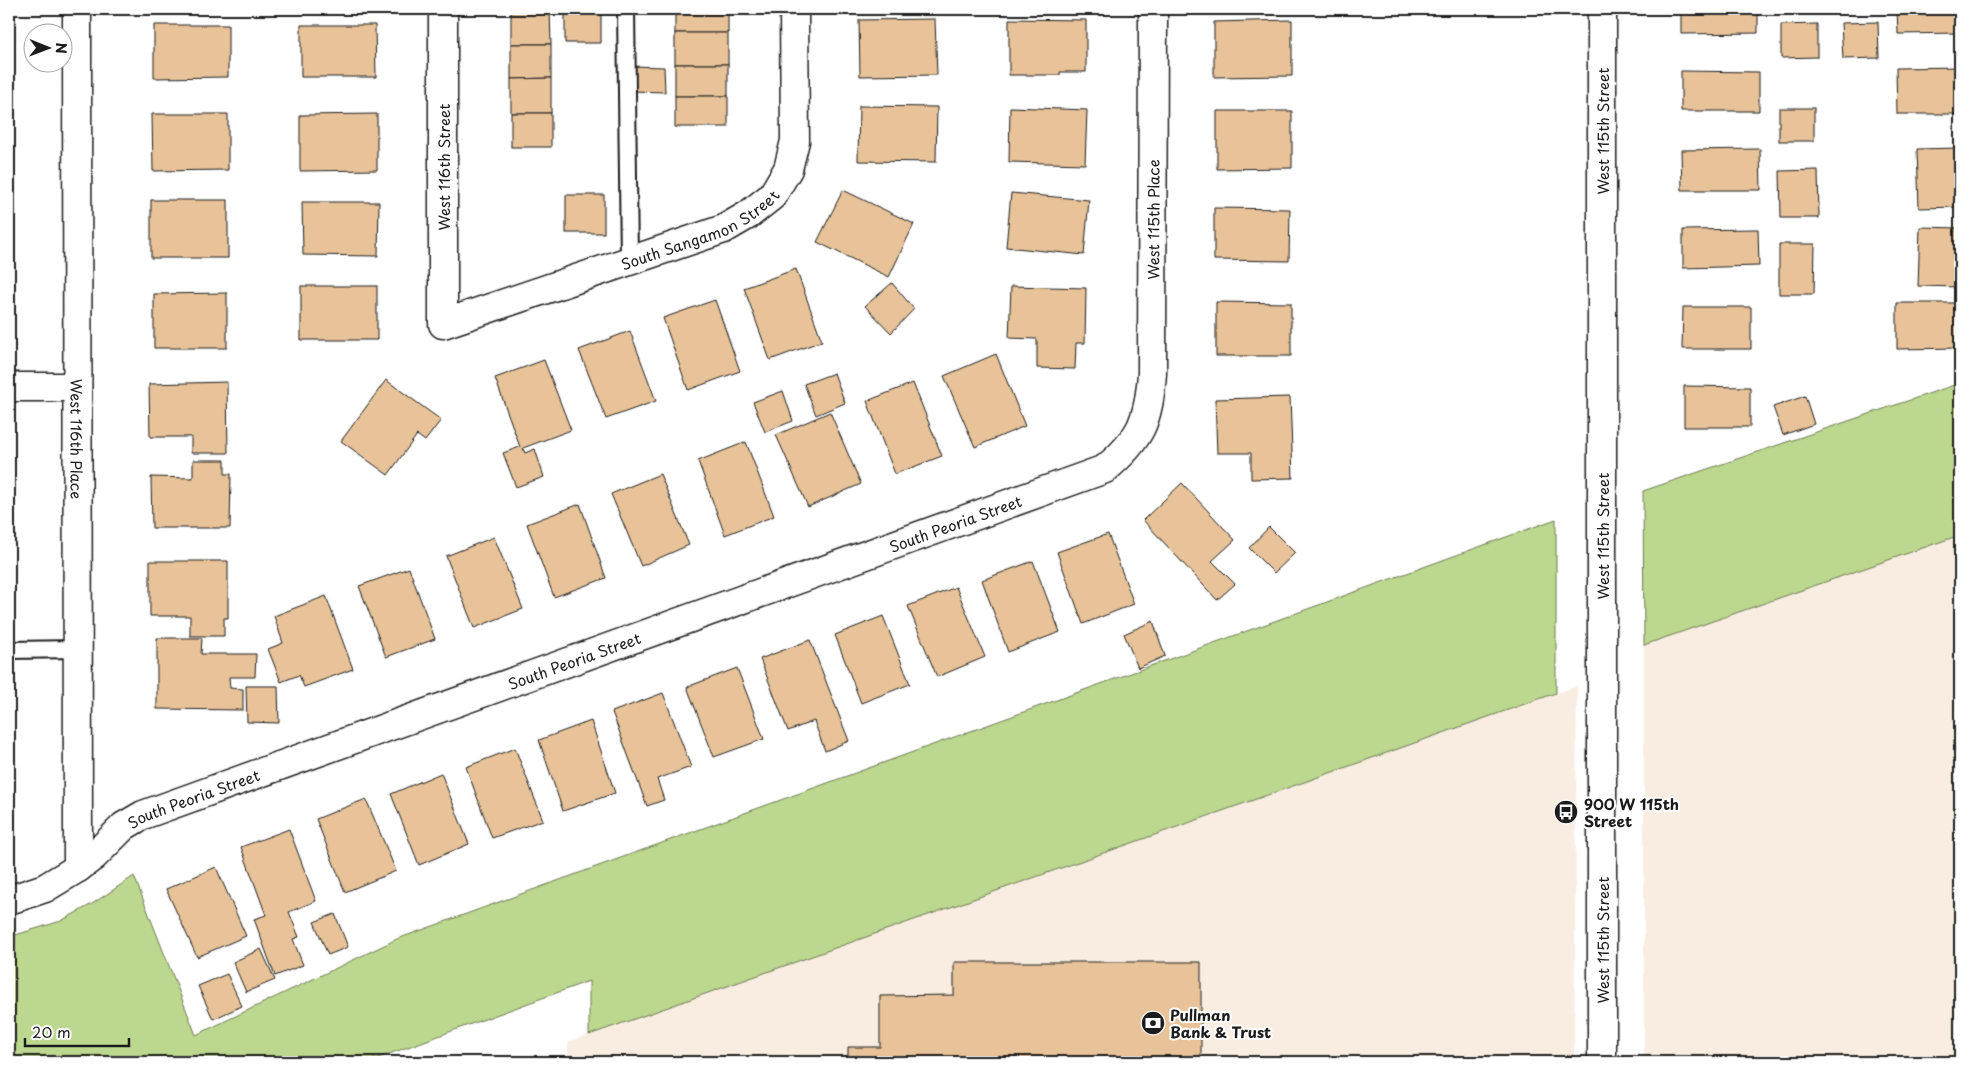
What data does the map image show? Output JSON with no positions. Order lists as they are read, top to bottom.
{
  "streets": {
    "street": [
      "West 115th Street",
      "West 116th Street",
      "West 115th Place",
      "South Sangamon Street",
      "West 116th Place",
      "South Peoria Street"
    ]
  },
  "crossings": [
    ["West 116th Street", "South Sangamon Street"],
    ["West 115th Place", "South Peoria Street"],
    ["West 116th Place", "South Peoria Street"]
  ],
  "places": {
    "bus stop": ["900 W 115th Street"],
    "bank": ["Pullman Bank & Trust"]
  },
  "scale_bar": "20 m",
  "north": "right"
}
